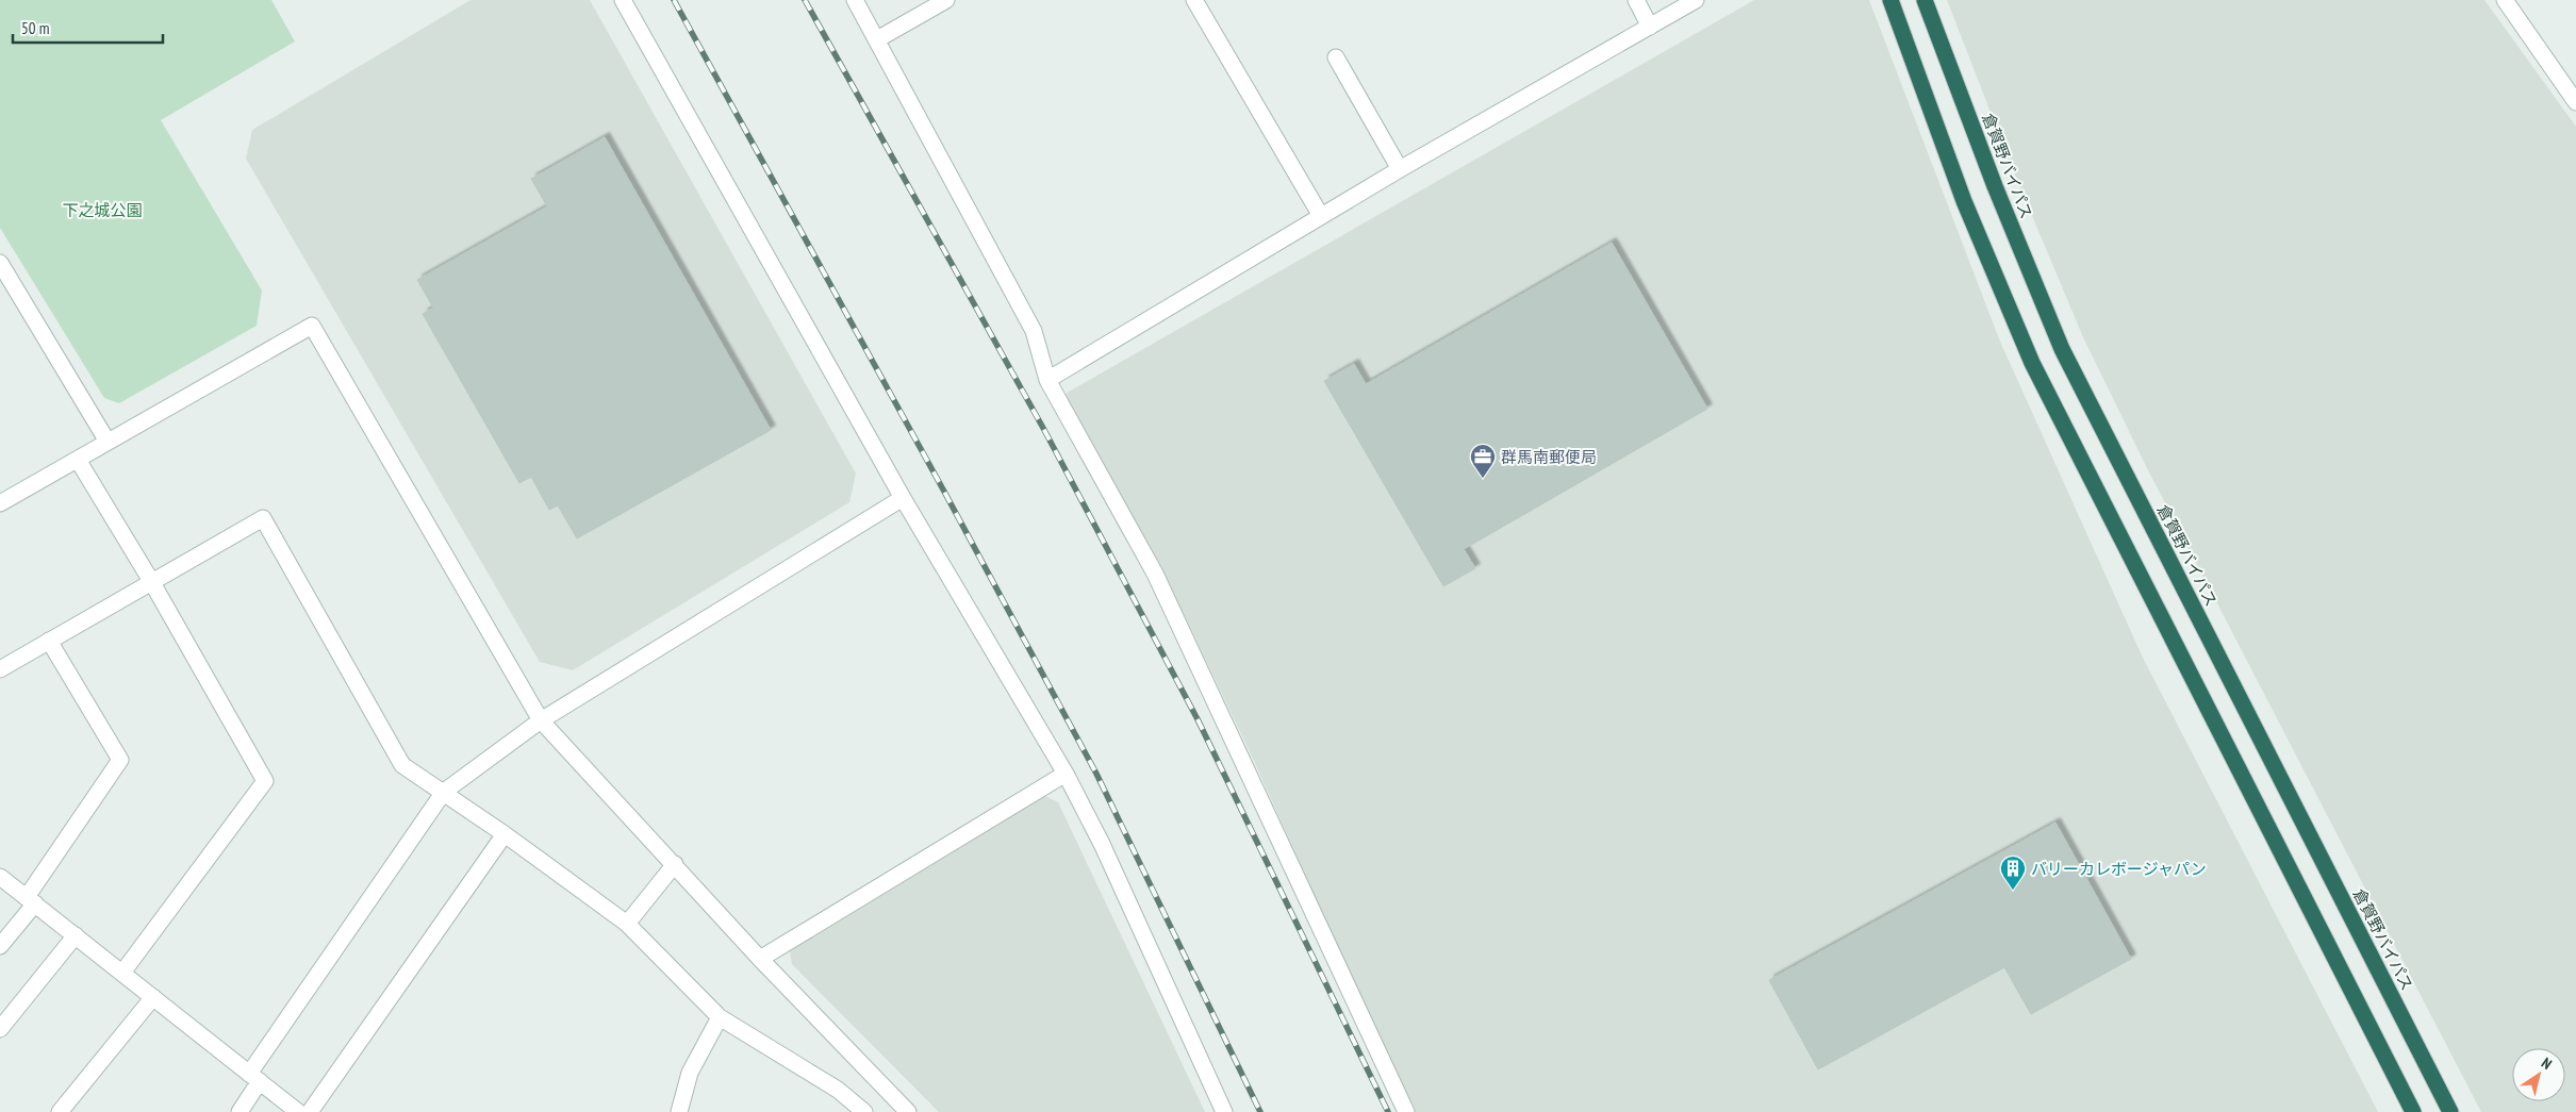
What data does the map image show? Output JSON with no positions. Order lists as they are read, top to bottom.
{
  "streets": {
    "highway": ["倉賀野バイパス"]
  },
  "parks": ["下之城公園"],
  "places": {
    "office": ["群馬南郵便局"],
    "building": ["バリーカレボージャパン"]
  },
  "scale_bar": "50 m",
  "north": "top right"
}
